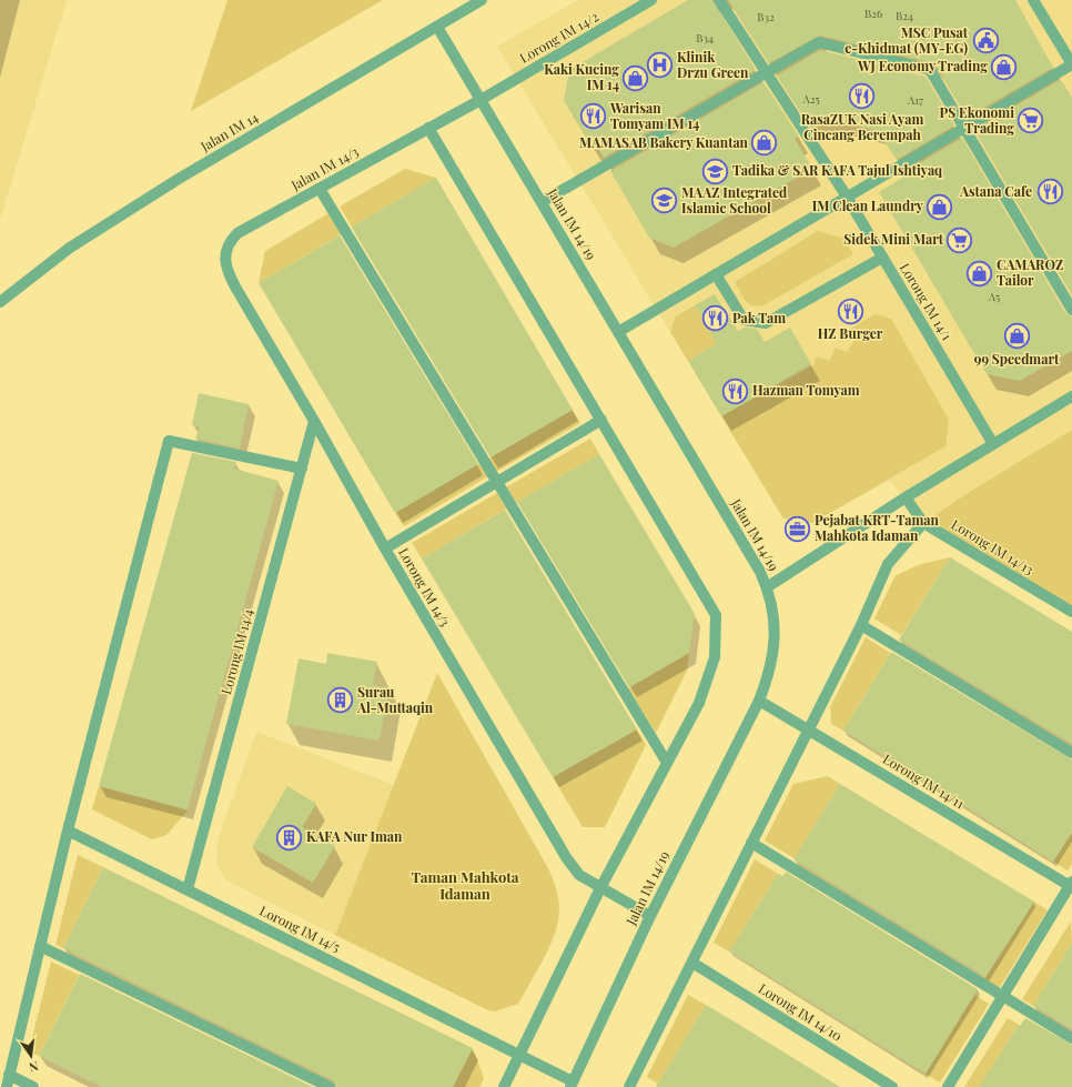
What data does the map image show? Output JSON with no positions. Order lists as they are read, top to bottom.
{
  "streets": {
    "street": [
      "Lorong IM 14/2",
      "Jalan IM 14",
      "Jalan IM 14/3",
      "Jalan IM 14/19",
      "Lorong IM 14/1",
      "Lorong IM 14/13",
      "Lorong IM 14/3",
      "Lorong IM 14/4",
      "Lorong IM 14/11",
      "Lorong IM 14/5",
      "Lorong IM 14/10"
    ]
  },
  "crossings": [
    ["Lorong IM 14/2", "Jalan IM 14/3"],
    ["Lorong IM 14/2", "Jalan IM 14/19"],
    ["Jalan IM 14", "Jalan IM 14/19"],
    ["Jalan IM 14/3", "Jalan IM 14/19"],
    ["Jalan IM 14/3", "Lorong IM 14/3"],
    ["Jalan IM 14/19", "Lorong IM 14/11"],
    ["Jalan IM 14/19", "Lorong IM 14/5"],
    ["Lorong IM 14/3", "Lorong IM 14/4"],
    ["Lorong IM 14/4", "Lorong IM 14/5"]
  ],
  "districts": ["Taman Mahkota Idaman"],
  "places": {
    "public building": ["MSC Pusat e-Khidmat (MY-EG)"],
    "hospital": ["Klinik Drzu Green"],
    "shop": [
      "WJ Economy Trading",
      "Kaki Kucing IM 14",
      "MAMASAB Bakery Kuantan",
      "IM Clean Laundry",
      "CAMAROZ Tailor",
      "99 Speedmart"
    ],
    "restaurant": [
      "RasaZUK Nasi Ayam Cincang Berempah",
      "Warisan Tomyam IM 14",
      "Astana Cafe",
      "HZ Burger",
      "Pak Tam",
      "Hazman Tomyam"
    ],
    "supermarket": ["PS Ekonomi Trading", "Sidek Mini Mart"],
    "school or university": ["Tadika & SAR KAFA Tajul Ishtiyaq", "MAAZ Integrated Islamic School"],
    "office": ["Pejabat KRT-Taman Mahkota Idaman"],
    "building": ["Surau Al-Muttaqin", "KAFA Nur Iman"]
  },
  "house_numbers": [
    "B26",
    "B24",
    "B32",
    "B34",
    "A25",
    "A17",
    "A5"
  ],
  "north": "bottom"
}
